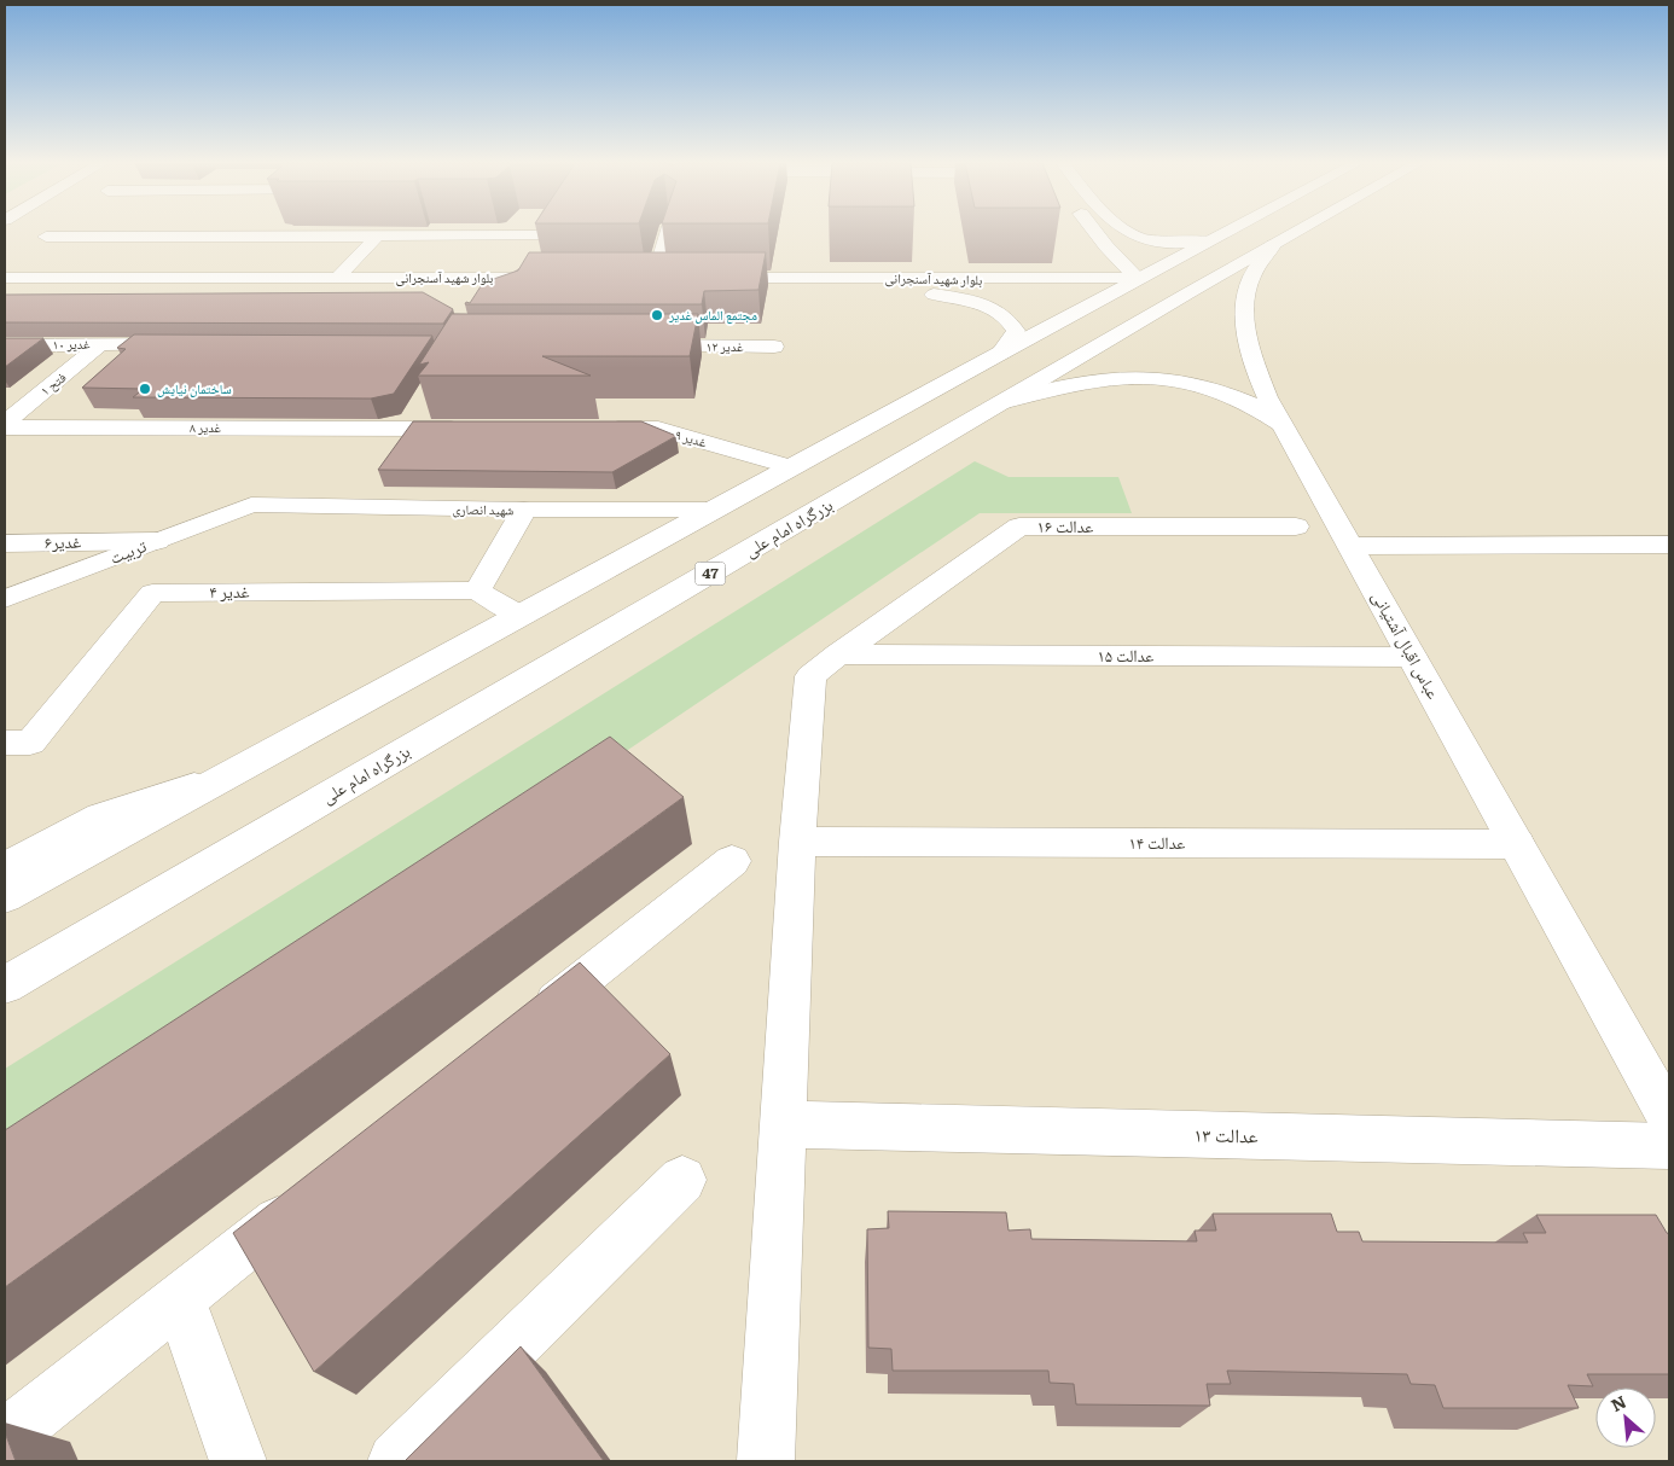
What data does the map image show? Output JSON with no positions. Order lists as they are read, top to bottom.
{
  "streets": {
    "main road": [
      "بلوار شهید آسنجرانی",
      "غدیر ۱۰",
      "غدیر ۱۲",
      "فتح ۱",
      "غدیر ۸",
      "غدیر ۹",
      "شهید انصاری",
      "عدالت ۱۶",
      "بزرگراه امام علی",
      "غدیر۶",
      "تربیت",
      "47",
      "غدیر ۴",
      "عباس اقبال آشتیانی",
      "عدالت ۱۵",
      "عدالت ۱۴",
      "عدالت ۱۳"
    ]
  },
  "crossings": [
    ["غدیر ۱۰", "فتح ۱"],
    ["شهید انصاری", "تربیت"],
    ["عدالت ۱۶", "عدالت ۱۵"],
    ["عدالت ۱۶", "عدالت ۱۴"],
    ["عدالت ۱۶", "عدالت ۱۳"],
    ["بزرگراه امام علی", "عباس اقبال آشتیانی"],
    ["غدیر۶", "تربیت"],
    ["عباس اقبال آشتیانی", "عدالت ۱۵"],
    ["عباس اقبال آشتیانی", "عدالت ۱۴"]
  ],
  "places": ["مجتمع الماس غدیر", "ساختمان نیایش"],
  "north": "top left"
}
